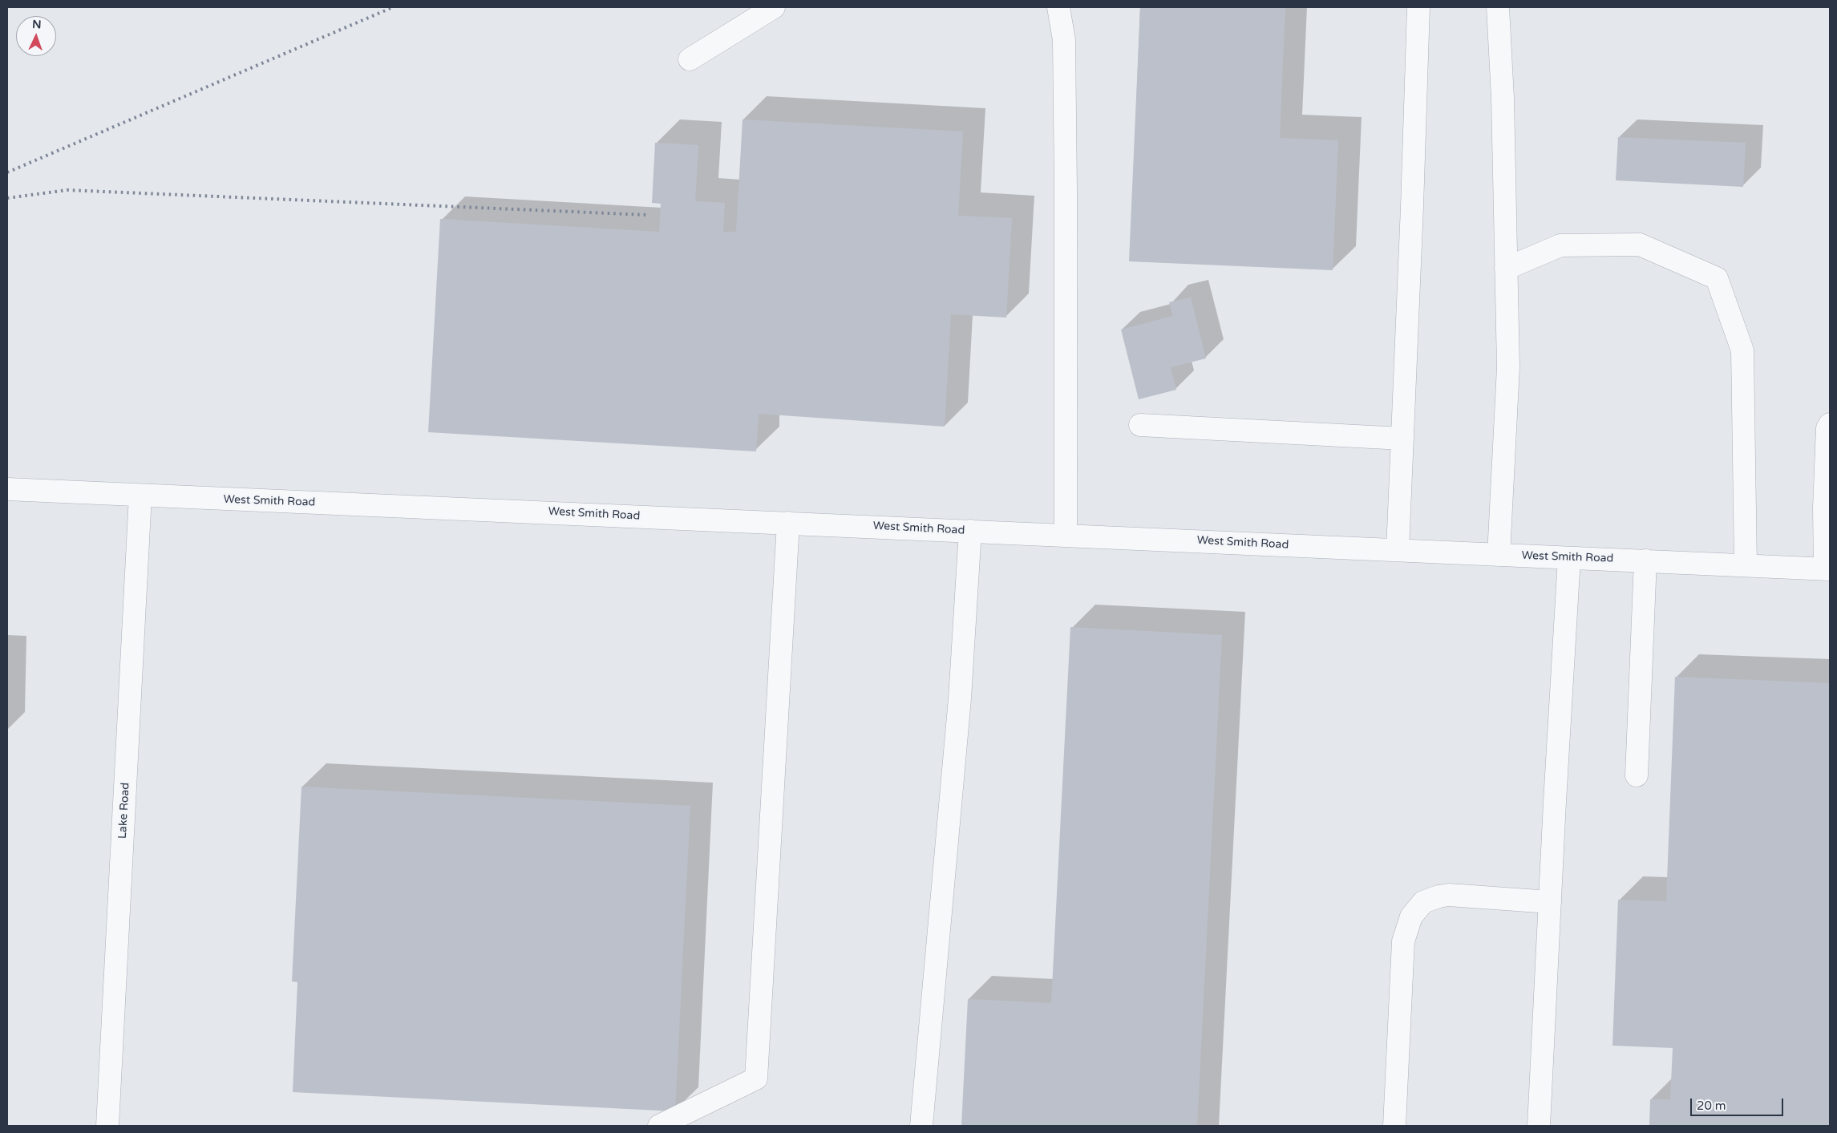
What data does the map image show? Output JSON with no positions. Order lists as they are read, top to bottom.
{
  "streets": {
    "street": ["West Smith Road", "Lake Road"]
  },
  "crossings": [
    ["West Smith Road", "Lake Road"]
  ],
  "scale_bar": "20 m",
  "north": "top"
}
